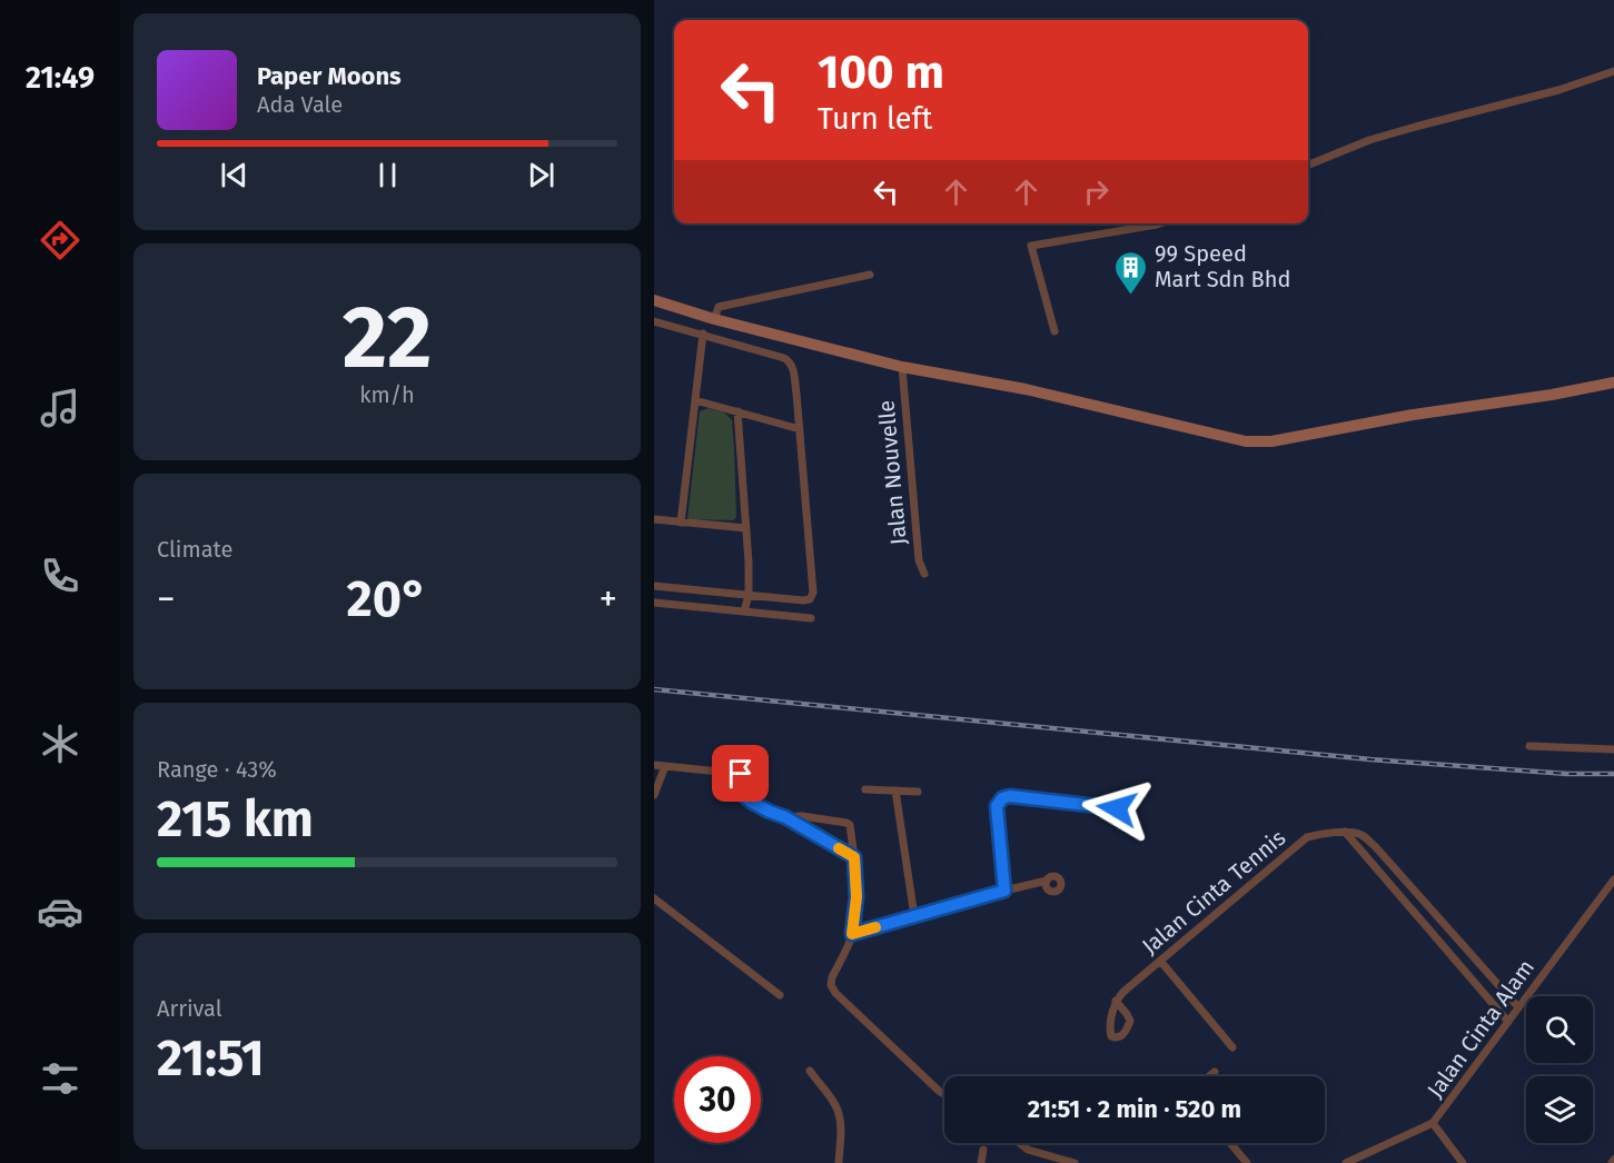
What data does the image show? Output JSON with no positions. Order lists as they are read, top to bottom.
{
  "streets": {
    "street": ["Jalan Nouvelle", "Jalan Cinta Tennis", "Jalan Cinta Alam"]
  },
  "places": {
    "building": ["99 Speed Mart Sdn Bhd"]
  },
  "page": {
    "tabs": "21:49",
    "turn": ["100 m", "Turn left"],
    "song": ["Paper Moons", "Ada Vale"],
    "tile": [
      ["22", "km/h"],
      "Climate",
      ["Range · 43%", "215 km"],
      ["Arrival", "21:51"]
    ],
    "heat": ["−", "20°", "+"],
    "limit": "30",
    "trip": "21:51 · 2 min · 520 m"
  }
}
